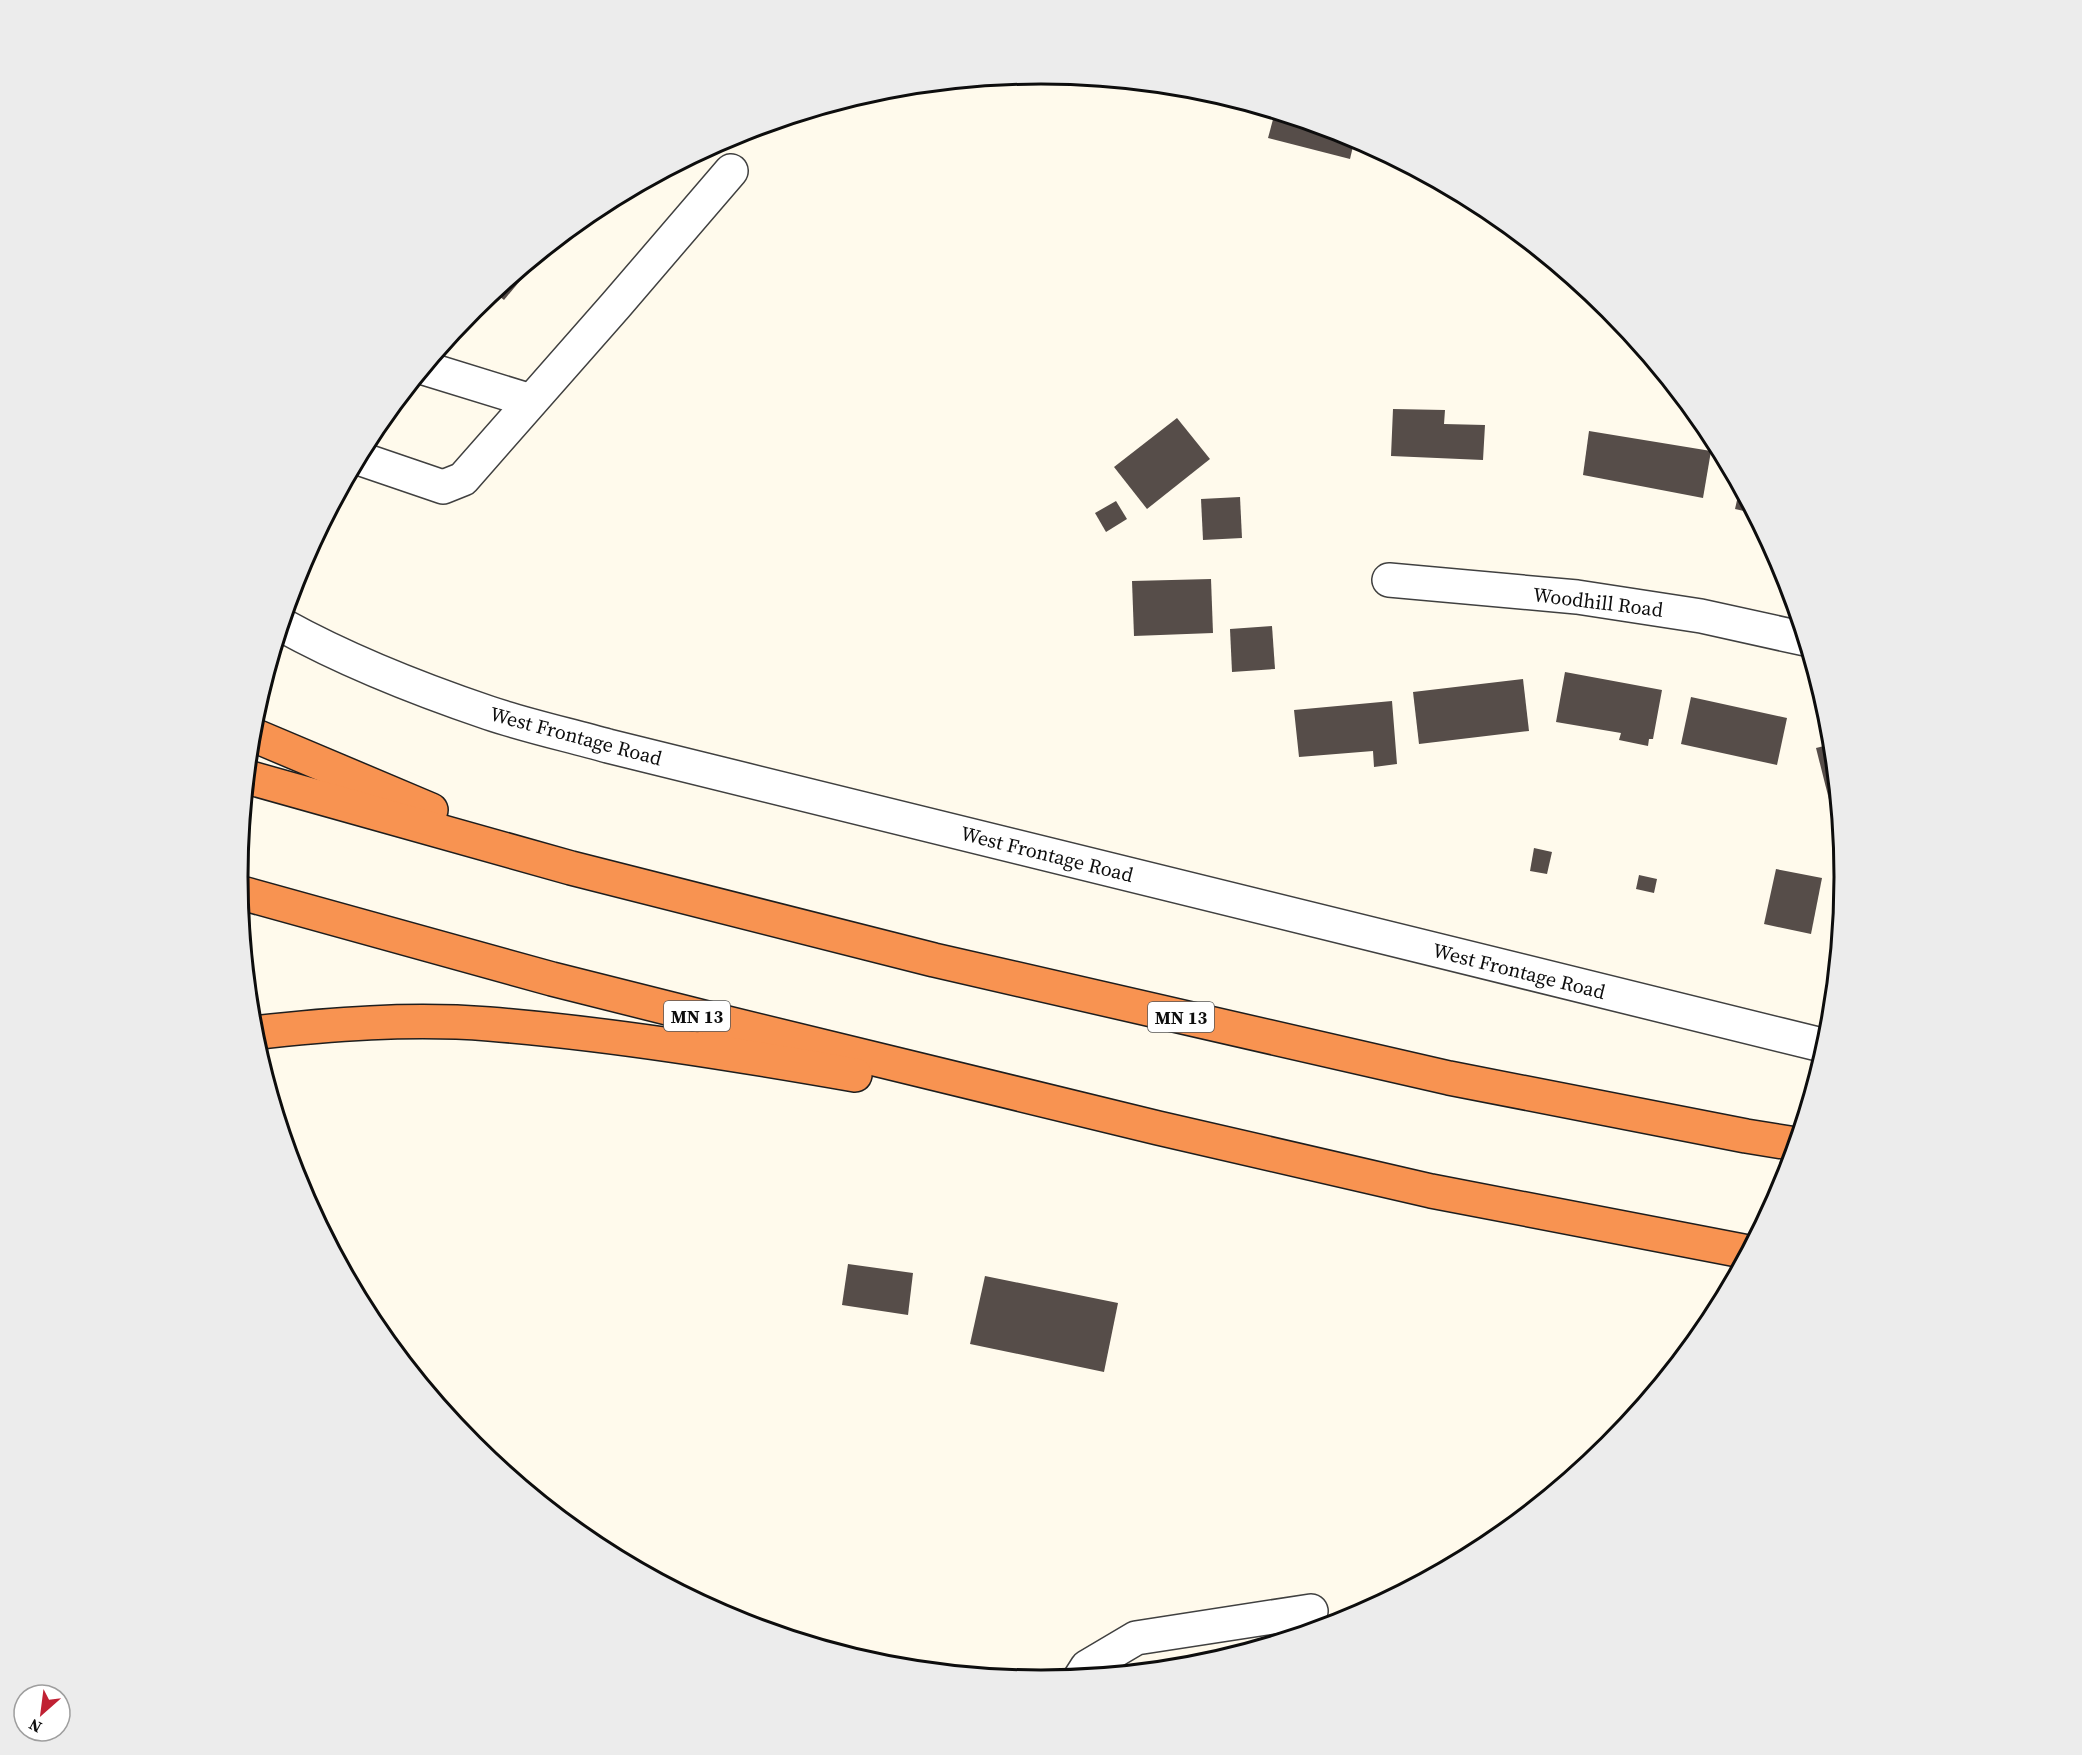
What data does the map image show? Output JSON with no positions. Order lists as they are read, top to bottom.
{
  "streets": {
    "highway": ["MN 13"],
    "street": ["Woodhill Road", "West Frontage Road"]
  },
  "north": "bottom left"
}
